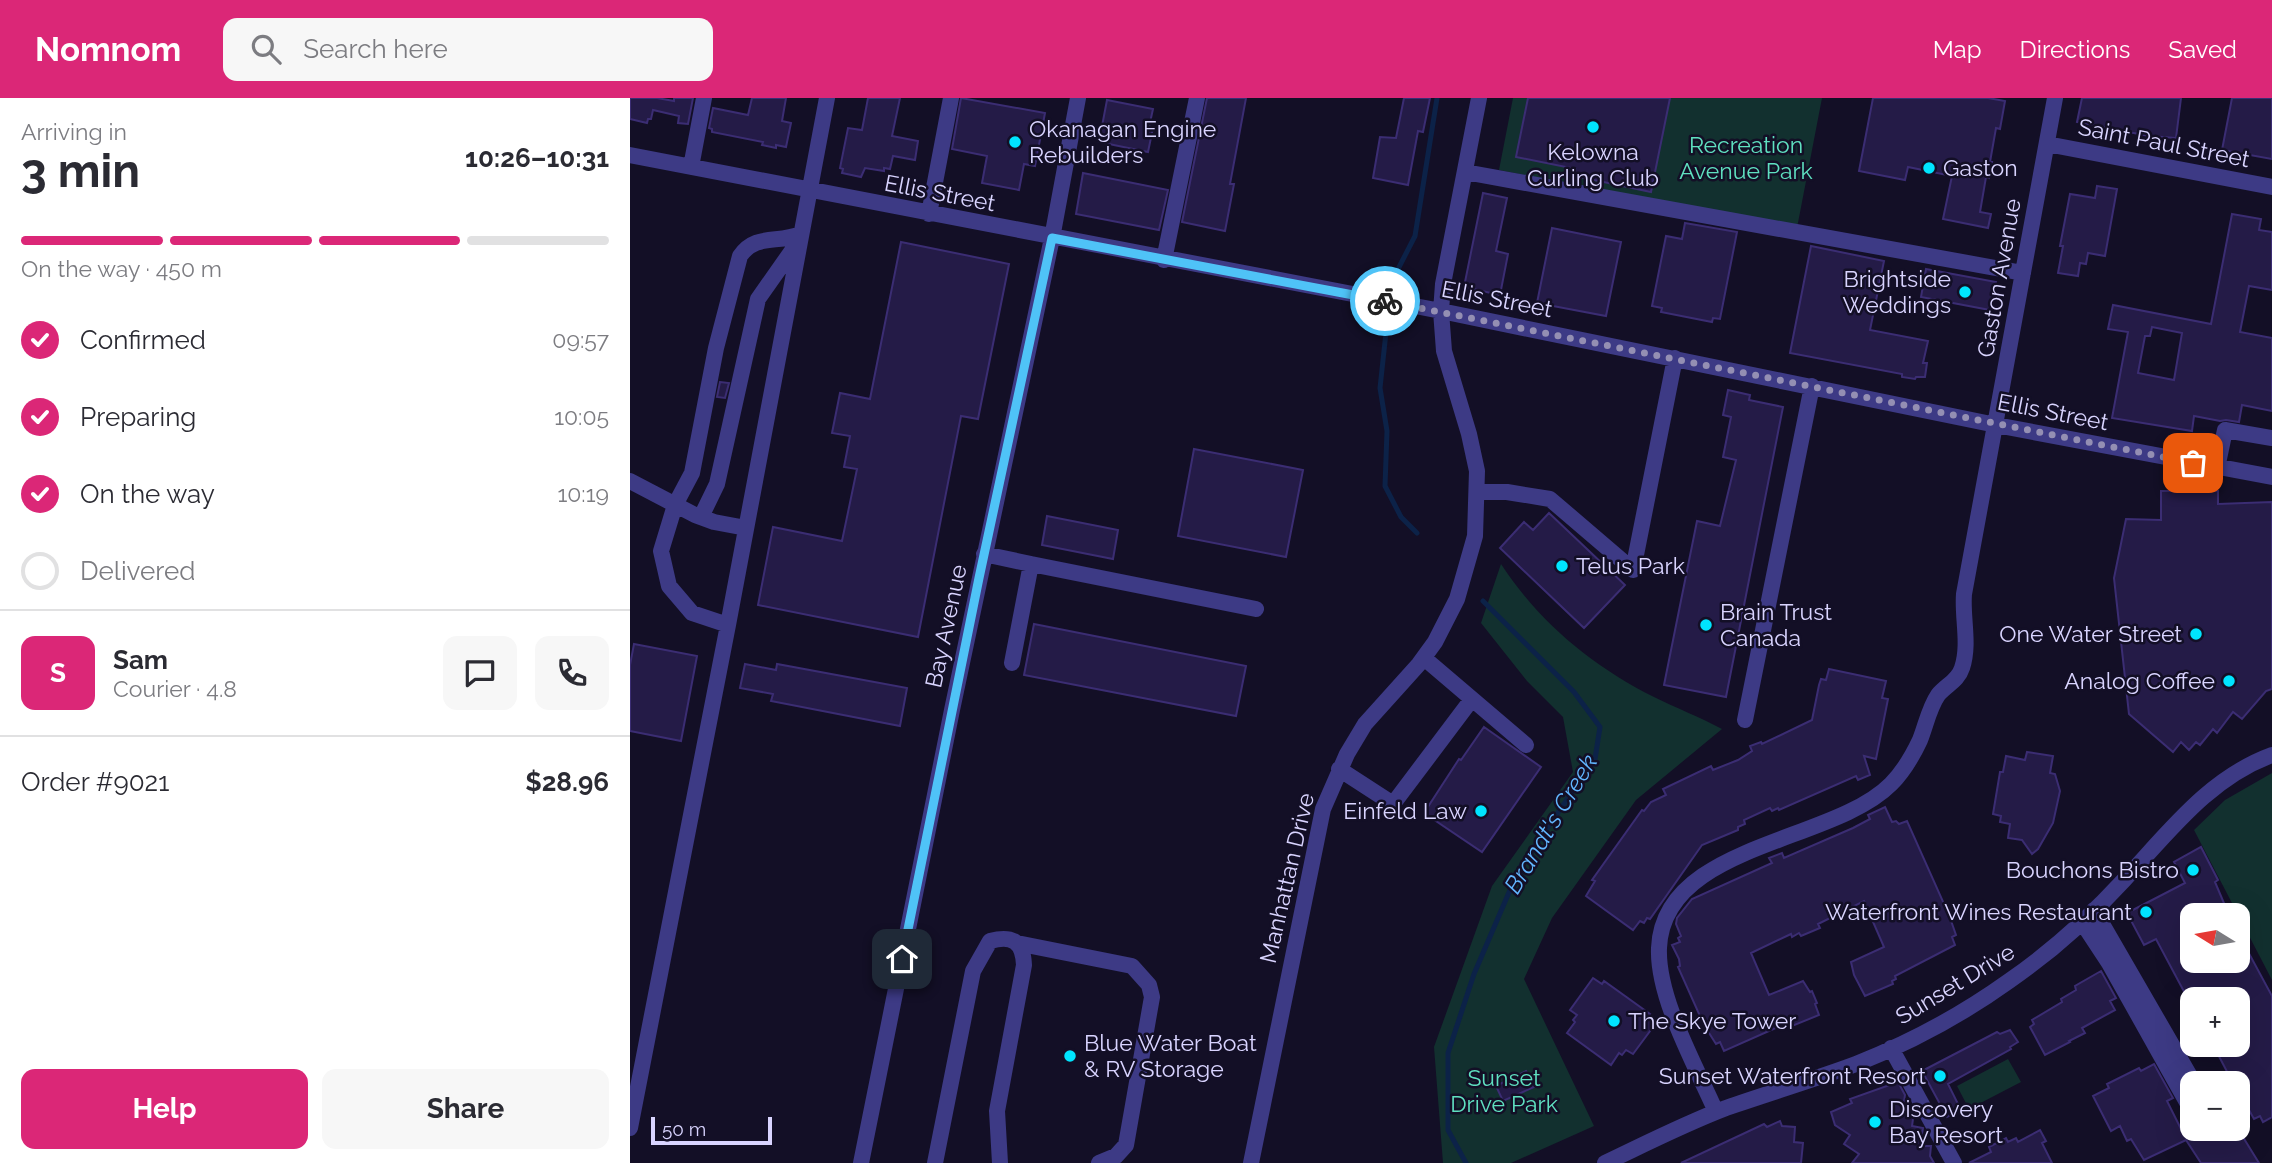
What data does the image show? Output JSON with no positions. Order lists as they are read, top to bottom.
{
  "streets": {
    "street": [
      "Saint Paul Street",
      "Ellis Street",
      "Gaston Avenue",
      "Bay Avenue",
      "Manhattan Drive",
      "Sunset Drive"
    ]
  },
  "crossings": [
    ["Saint Paul Street", "Gaston Avenue"],
    ["Ellis Street", "Gaston Avenue"],
    ["Ellis Street", "Bay Avenue"],
    ["Ellis Street", "Manhattan Drive"],
    ["Gaston Avenue", "Sunset Drive"]
  ],
  "water": ["Brandt's Creek"],
  "parks": ["Recreation Avenue Park", "Sunset Drive Park"],
  "places": [
    "Kelowna Curling Club",
    "Okanagan Engine Rebuilders",
    "Gaston",
    "Brightside Weddings",
    "Telus Park",
    "Brain Trust Canada",
    "One Water Street",
    "Analog Coffee",
    "Einfeld Law",
    "Bouchons Bistro",
    "Waterfront Wines Restaurant",
    "The Skye Tower",
    "Blue Water Boat & RV Storage",
    "Sunset Waterfront Resort",
    "Discovery Bay Resort"
  ],
  "scale_bar": "50 m",
  "north": "left",
  "page": {
    "header": "Nomnom",
    "search": "Search here",
    "nav": ["Map", "Directions", "Saved"],
    "heading": ["3 min", "Arriving in", "10:26–10:31"],
    "panel": [
      "Sam",
      "Courier · 4.8",
      "Order #9021",
      "$28.96"
    ],
    "bar": "On the way · 450 m",
    "list": [
      ["Confirmed", "09:57"],
      ["Preparing", "10:05"],
      ["On the way", "10:19"],
      "Delivered"
    ],
    "round": "S",
    "map_buttons": ["+", "−"],
    "buttons": ["Help", "Share"],
    "scale": "50 m"
  }
}
